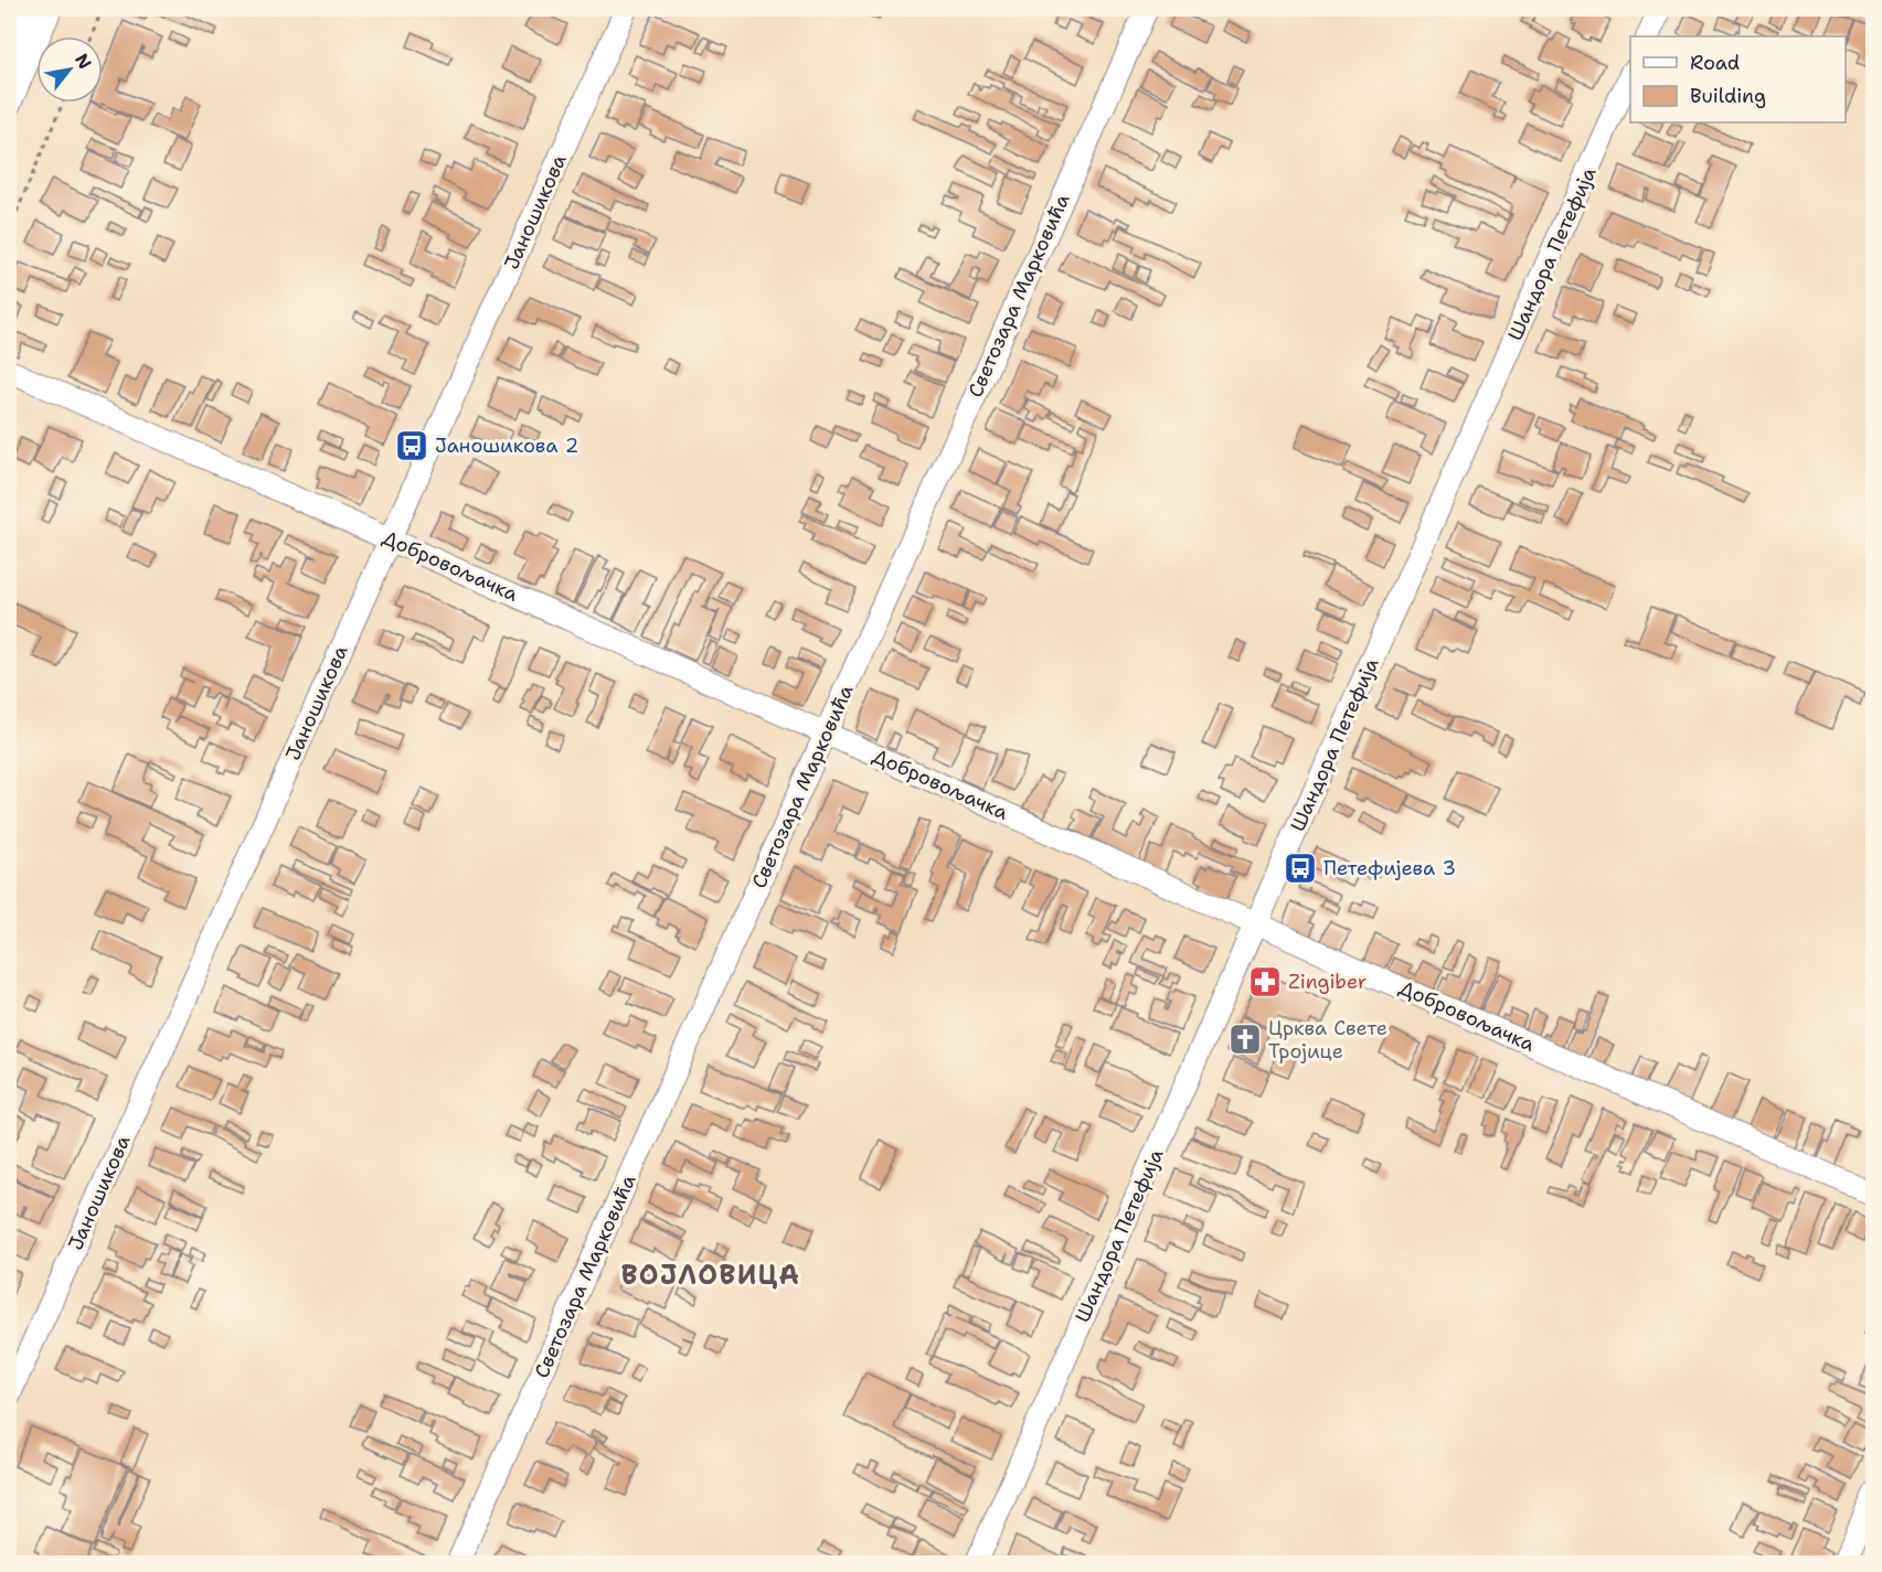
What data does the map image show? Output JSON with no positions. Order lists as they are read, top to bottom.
{
  "streets": {
    "street": [
      "Јаношикова",
      "Шандора Петефија",
      "Светозара Марковића",
      "Добровољачка"
    ]
  },
  "crossings": [
    ["Јаношикова", "Добровољачка"],
    ["Шандора Петефија", "Добровољачка"],
    ["Светозара Марковића", "Добровољачка"]
  ],
  "districts": ["ВОЈЛОВИЦА"],
  "places": {
    "bus stop": ["Јаношикова 2", "Петефијева 3"],
    "pharmacy": ["Zingiber"],
    "church": ["Црква Свете Тројице"]
  },
  "legend": ["Road", "Building"],
  "north": "top right"
}
